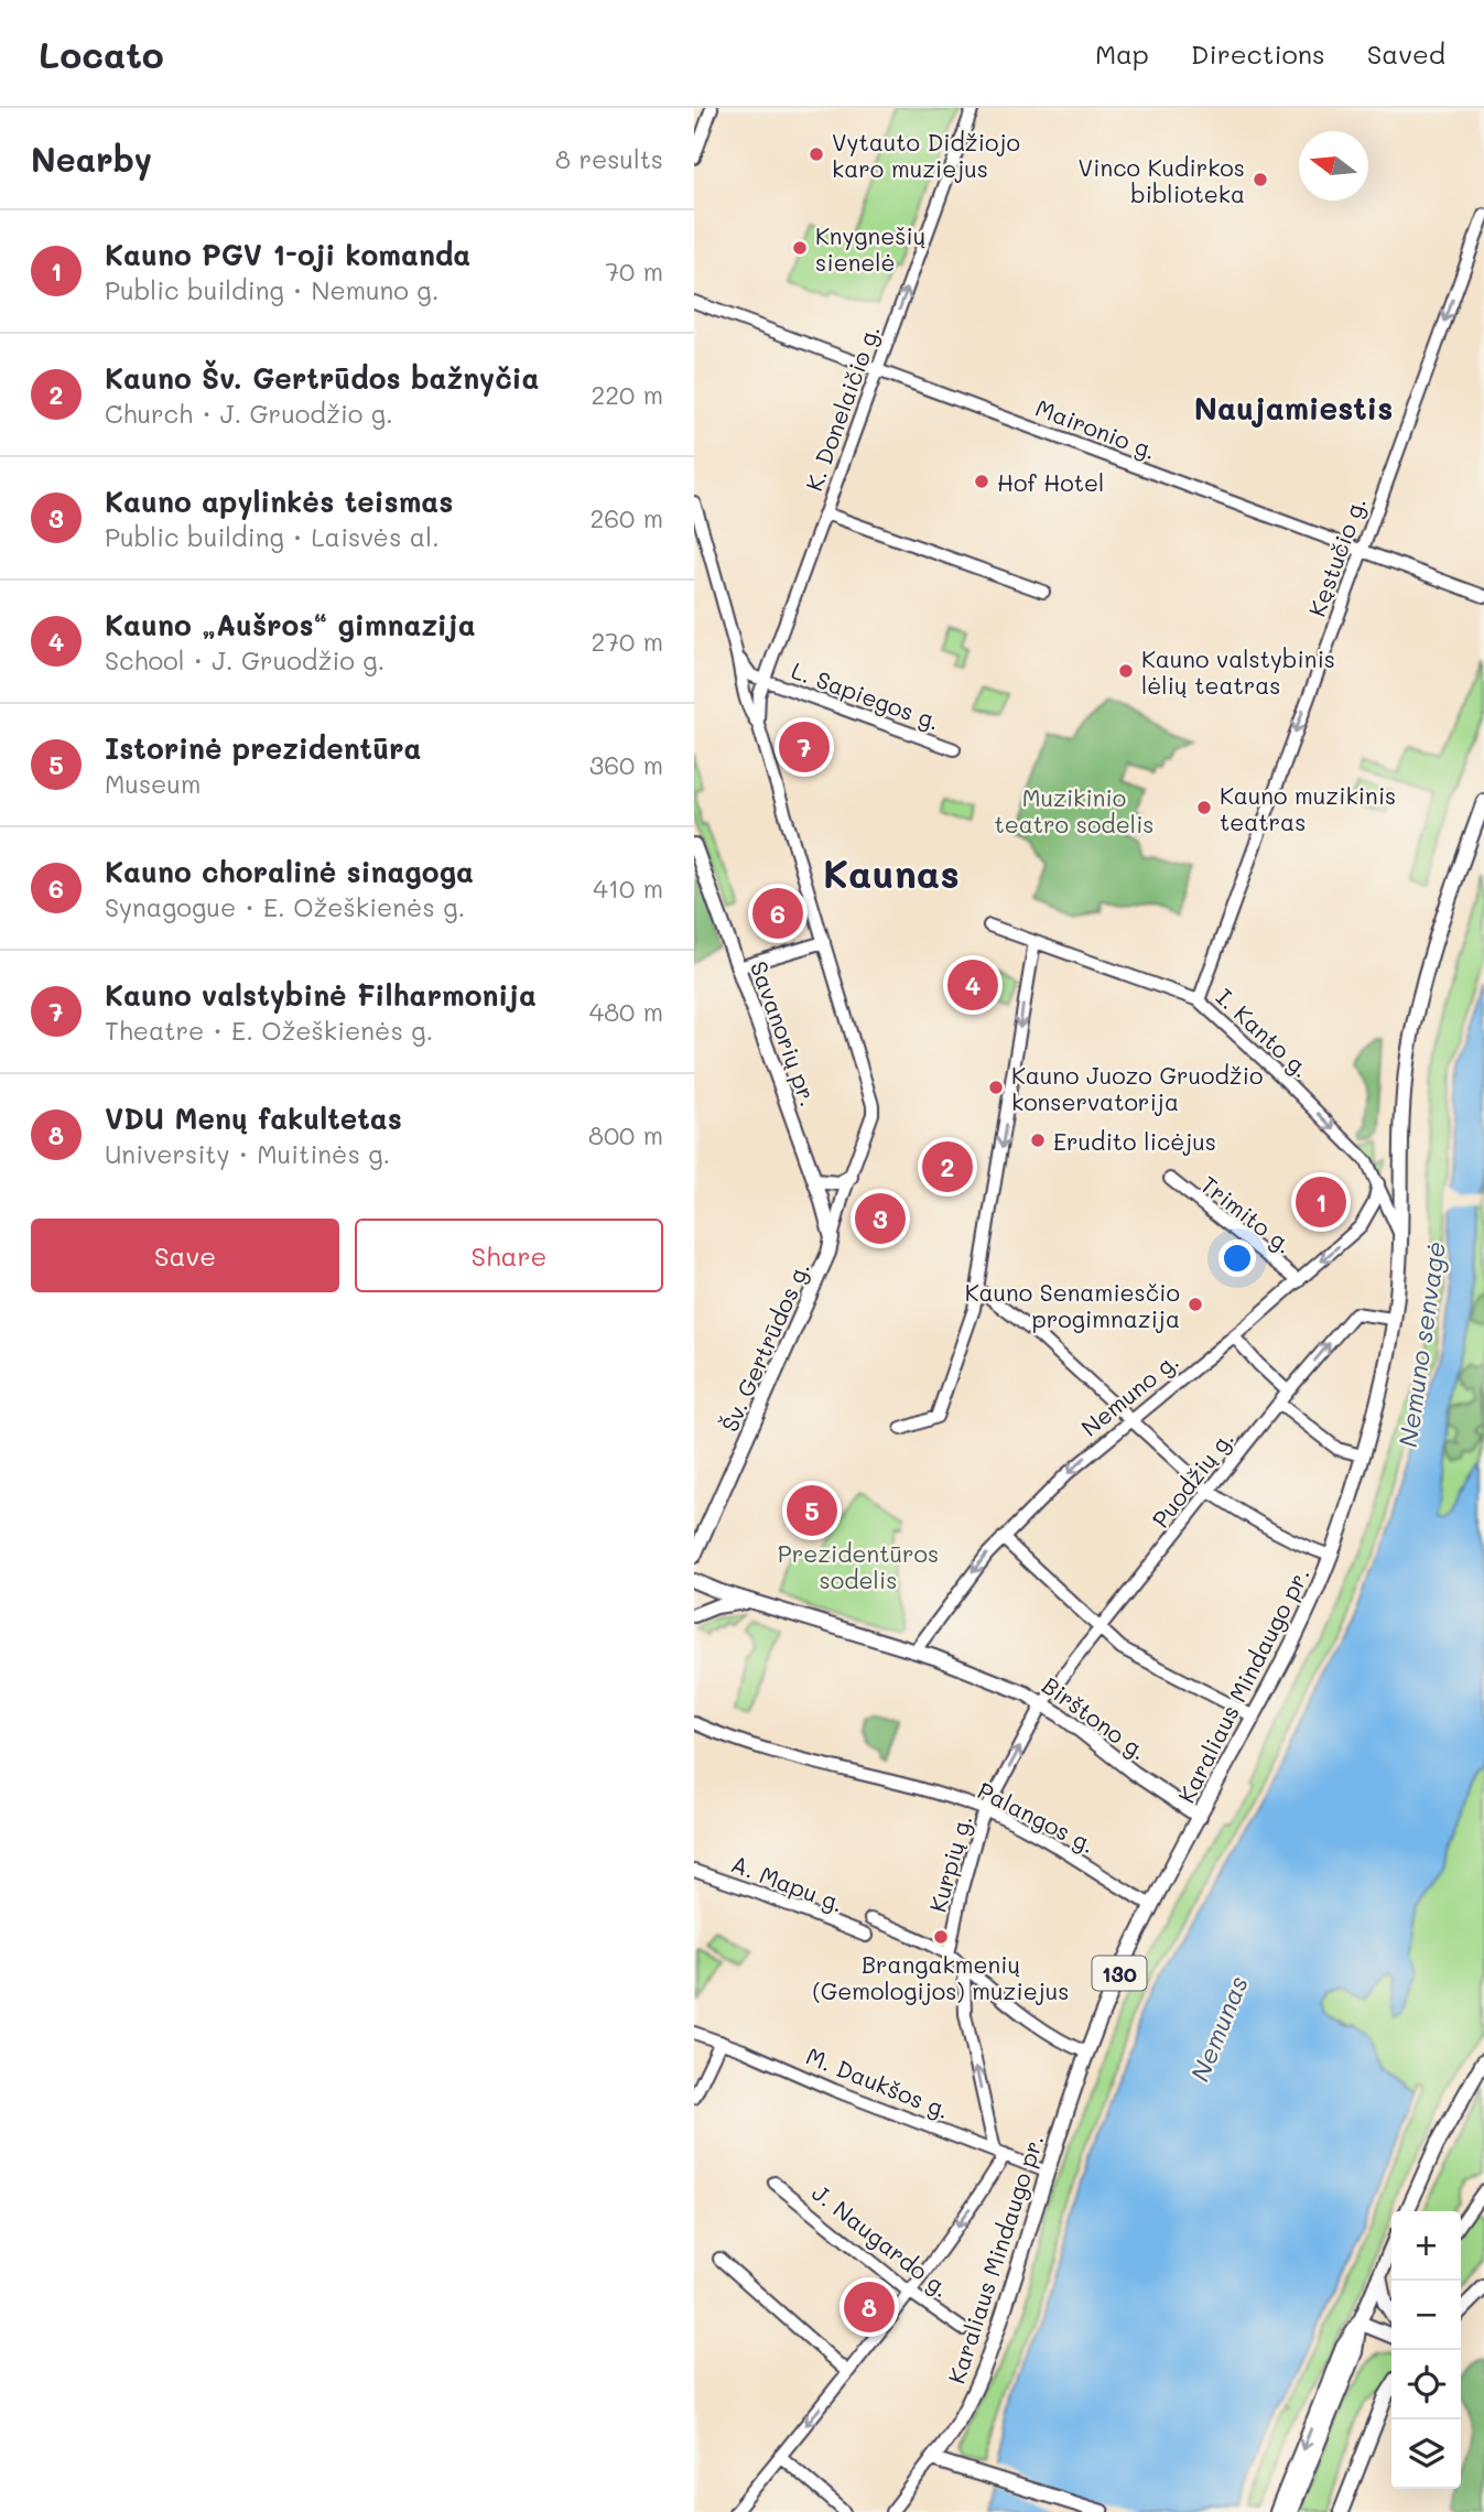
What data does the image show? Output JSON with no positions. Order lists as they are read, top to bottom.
{
  "streets": {
    "main road": [
      "Savanorių pr.",
      "Šv. Gertrūdos g.",
      "Karaliaus Mindaugo pr.",
      "Birštono g.",
      "130"
    ],
    "street": [
      "K. Donelaičio g.",
      "Maironio g.",
      "Kęstučio g.",
      "L. Sapiegos g.",
      "I. Kanto g.",
      "Trimito g.",
      "Nemuno g.",
      "Puodžių g.",
      "Palangos g.",
      "Kurpių g.",
      "A. Mapu g.",
      "M. Daukšos g.",
      "J. Naugardo g."
    ]
  },
  "crossings": [
    ["K. Donelaičio g.", "Maironio g."],
    ["K. Donelaičio g.", "L. Sapiegos g."],
    ["Maironio g.", "Kęstučio g."],
    ["Kęstučio g.", "I. Kanto g."],
    ["I. Kanto g.", "Nemuno g."],
    ["I. Kanto g.", "Karaliaus Mindaugo pr."],
    ["Savanorių pr.", "Šv. Gertrūdos g."],
    ["Trimito g.", "Nemuno g."],
    ["Nemuno g.", "Birštono g."],
    ["Puodžių g.", "Karaliaus Mindaugo pr."],
    ["Puodžių g.", "Birštono g."],
    ["Puodžių g.", "Kurpių g."],
    ["Karaliaus Mindaugo pr.", "Birštono g."],
    ["Karaliaus Mindaugo pr.", "Palangos g."],
    ["Karaliaus Mindaugo pr.", "M. Daukšos g."],
    ["Birštono g.", "Kurpių g."],
    ["Palangos g.", "Kurpių g."]
  ],
  "one_way": [
    "K. Donelaičio g.",
    "Kęstučio g.",
    "I. Kanto g.",
    "Nemuno g.",
    "Kurpių g."
  ],
  "districts": ["Naujamiestis", "Kaunas"],
  "water": ["Nemuno senvagė", "Nemunas"],
  "parks": ["Muzikinio teatro sodelis", "Prezidentūros sodelis"],
  "places": [
    "Vytauto Didžiojo karo muziejus",
    "Vinco Kudirkos biblioteka",
    "Knygnešių sienelė",
    "Hof Hotel",
    "Kauno valstybinis lėlių teatras",
    "Kauno muzikinis teatras",
    "Kauno Juozo Gruodžio konservatorija",
    "Erudito licėjus",
    "Kauno Senamiesčio progimnazija",
    "Brangakmenių (Gemologijos) muziejus"
  ],
  "north": "left",
  "page": {
    "header": "Locato",
    "nav": ["Map", "Directions", "Saved"],
    "heading": ["Nearby", "8 results"],
    "list": [
      {
        "mark": "1",
        "name": "Kauno PGV 1-oji komanda",
        "note": "Public building · Nemuno g.",
        "value": "70 m"
      },
      {
        "mark": "2",
        "name": "Kauno Šv. Gertrūdos bažnyčia",
        "note": "Church · J. Gruodžio g.",
        "value": "220 m"
      },
      {
        "mark": "3",
        "name": "Kauno apylinkės teismas",
        "note": "Public building · Laisvės al.",
        "value": "260 m"
      },
      {
        "mark": "4",
        "name": "Kauno „Aušros“ gimnazija",
        "note": "School · J. Gruodžio g.",
        "value": "270 m"
      },
      {
        "mark": "5",
        "name": "Istorinė prezidentūra",
        "note": "Museum",
        "value": "360 m"
      },
      {
        "mark": "6",
        "name": "Kauno choralinė sinagoga",
        "note": "Synagogue · E. Ožeškienės g.",
        "value": "410 m"
      },
      {
        "mark": "7",
        "name": "Kauno valstybinė Filharmonija",
        "note": "Theatre · E. Ožeškienės g.",
        "value": "480 m"
      },
      {
        "mark": "8",
        "name": "VDU Menų fakultetas",
        "note": "University · Muitinės g.",
        "value": "800 m"
      }
    ],
    "pins": [
      "7",
      "6",
      "4",
      "2",
      "1",
      "3",
      "5",
      "8"
    ],
    "buttons": ["Save", "Share"],
    "map_buttons": ["+", "−"]
  }
}
